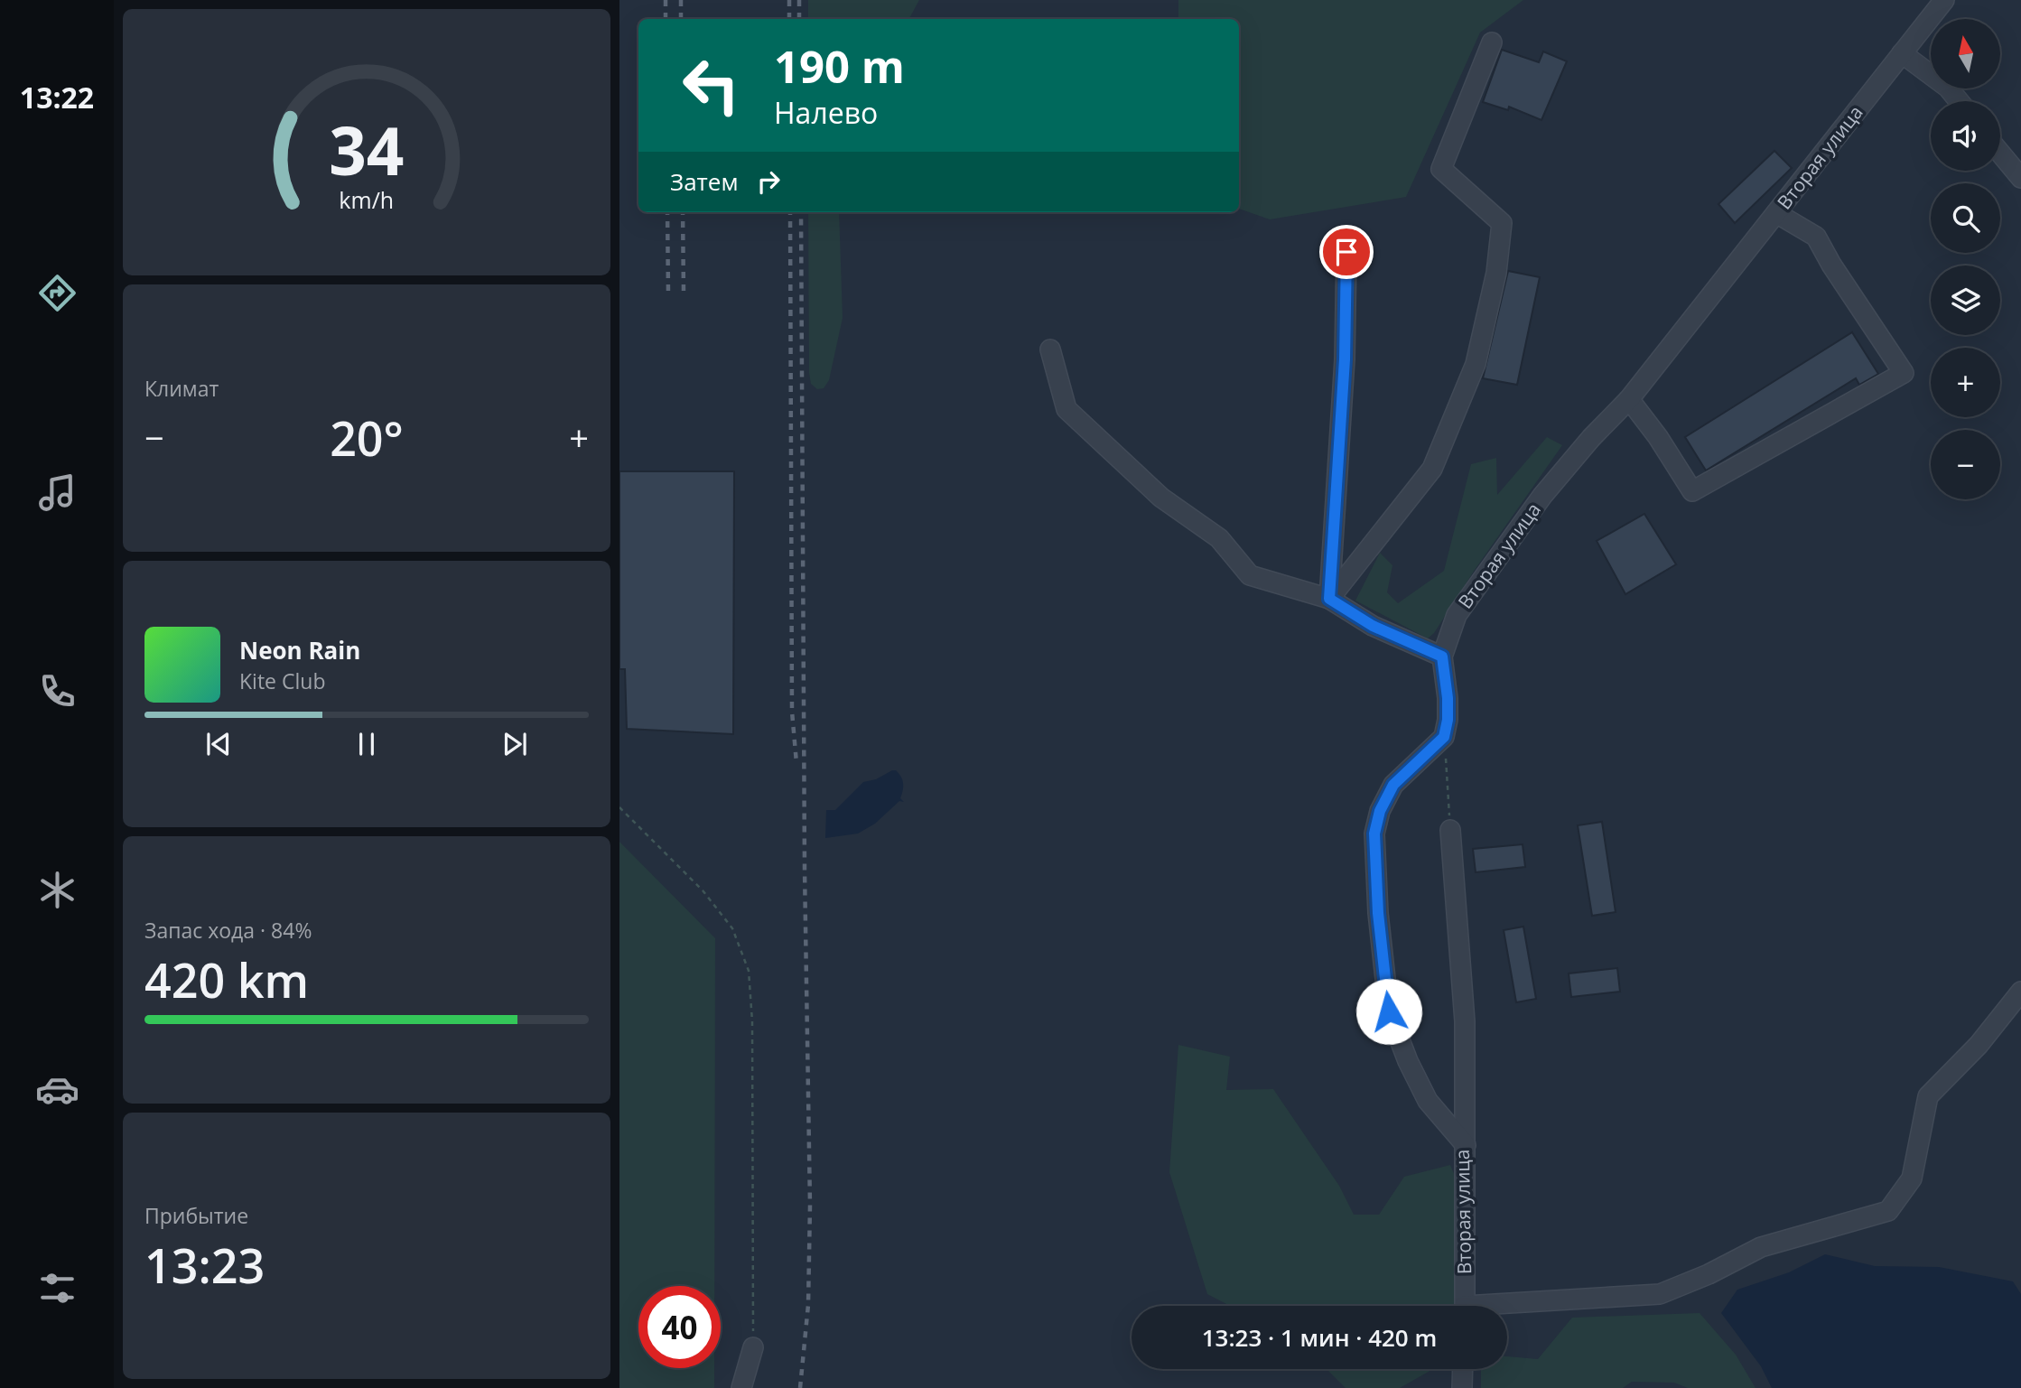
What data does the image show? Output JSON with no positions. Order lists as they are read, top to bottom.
{
  "streets": {
    "street": ["Вторая улица"]
  },
  "north": "top",
  "page": {
    "tabs": "13:22",
    "map_buttons": ["+", "−"],
    "turn": ["190 m", "Налево"],
    "then": "Затем",
    "tile": [
      "Климат",
      ["Запас хода · 84%", "420 km"],
      ["Прибытие", "13:23"]
    ],
    "heat": ["−", "20°", "+"],
    "song": ["Neon Rain", "Kite Club"],
    "limit": "40",
    "trip": "13:23 · 1 мин · 420 m",
    "gauge": ["34", "km/h"]
  }
}
